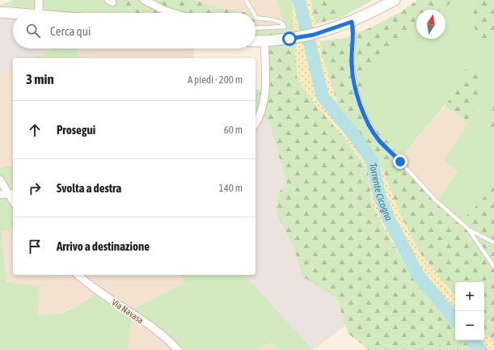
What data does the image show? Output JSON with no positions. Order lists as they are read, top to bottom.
{
  "streets": {
    "street": ["Via Navasa"]
  },
  "water": ["Torrente Cicogna"],
  "north": "top",
  "page": {
    "search": "Cerca qui",
    "heading": ["3 min", "A piedi · 200 m"],
    "list": [
      ["Prosegui", "60 m"],
      ["Svolta a destra", "140 m"],
      "Arrivo a destinazione"
    ],
    "map_buttons": ["+", "−"]
  }
}
